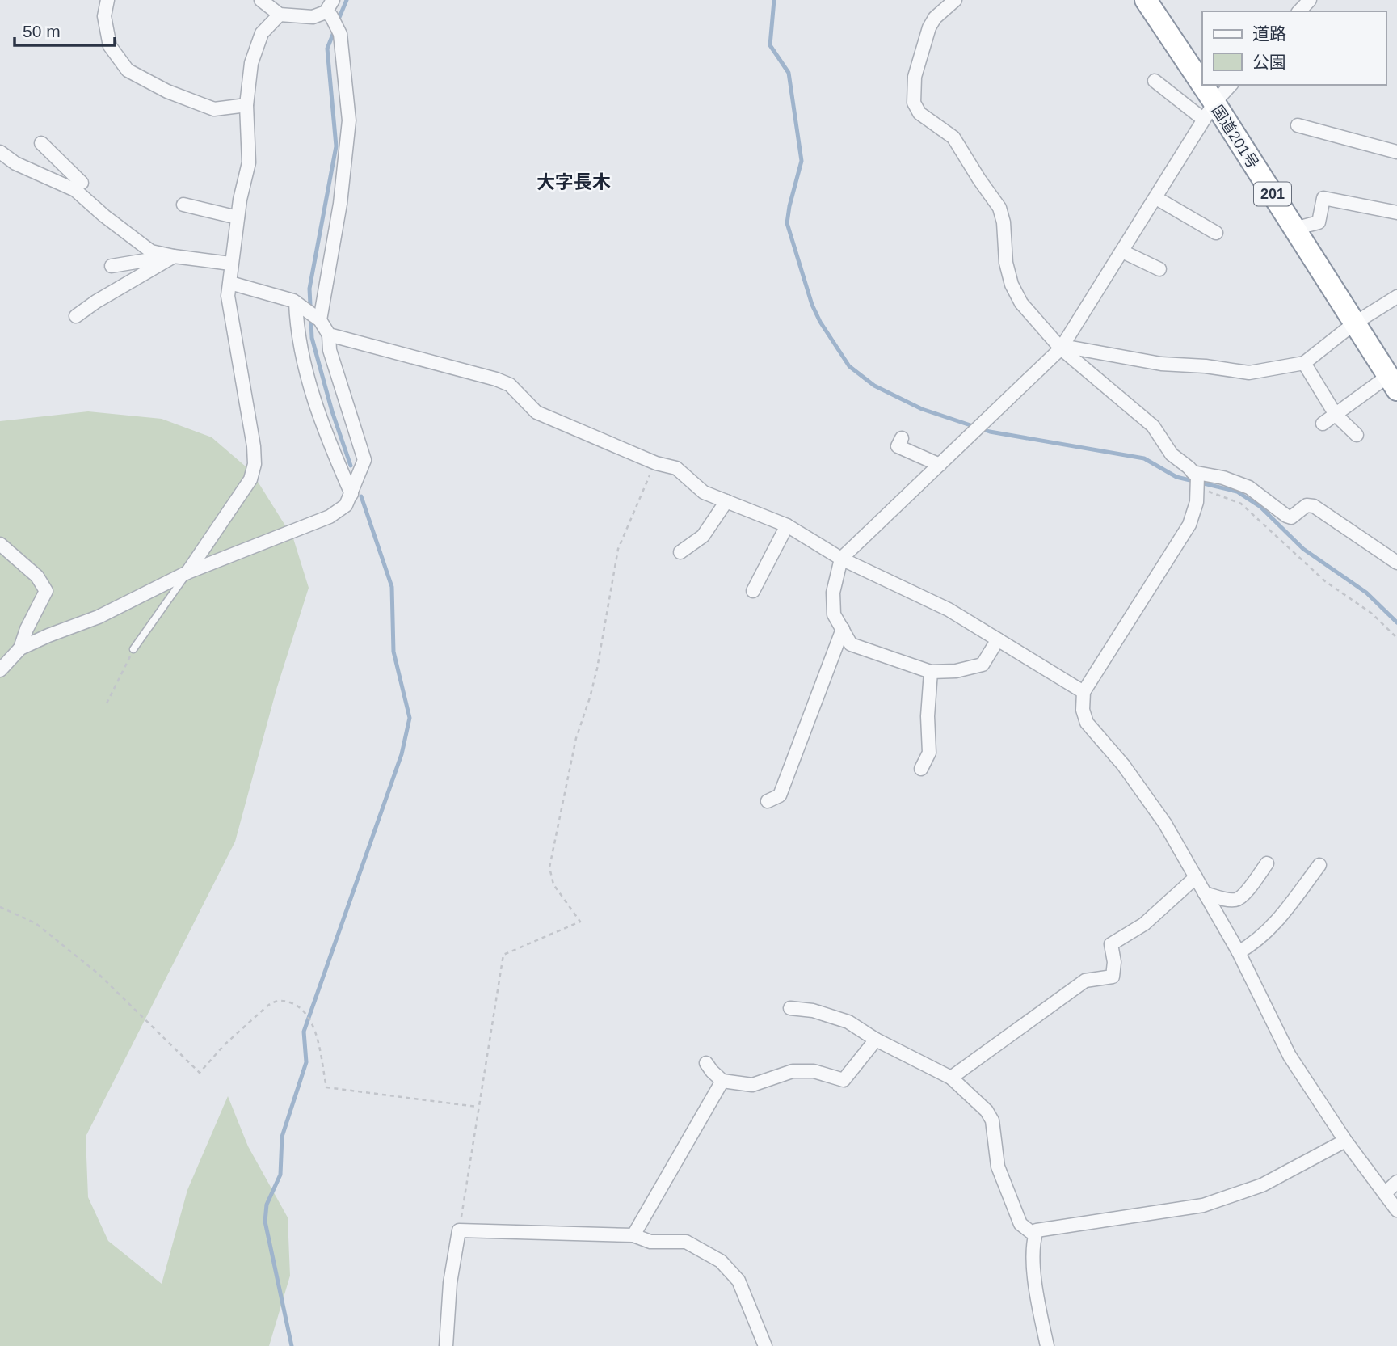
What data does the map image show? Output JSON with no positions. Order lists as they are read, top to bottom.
{
  "streets": {
    "highway": ["国道201号", "201"]
  },
  "districts": ["大字長木"],
  "legend": ["道路", "公園"],
  "scale_bar": "50 m"
}
